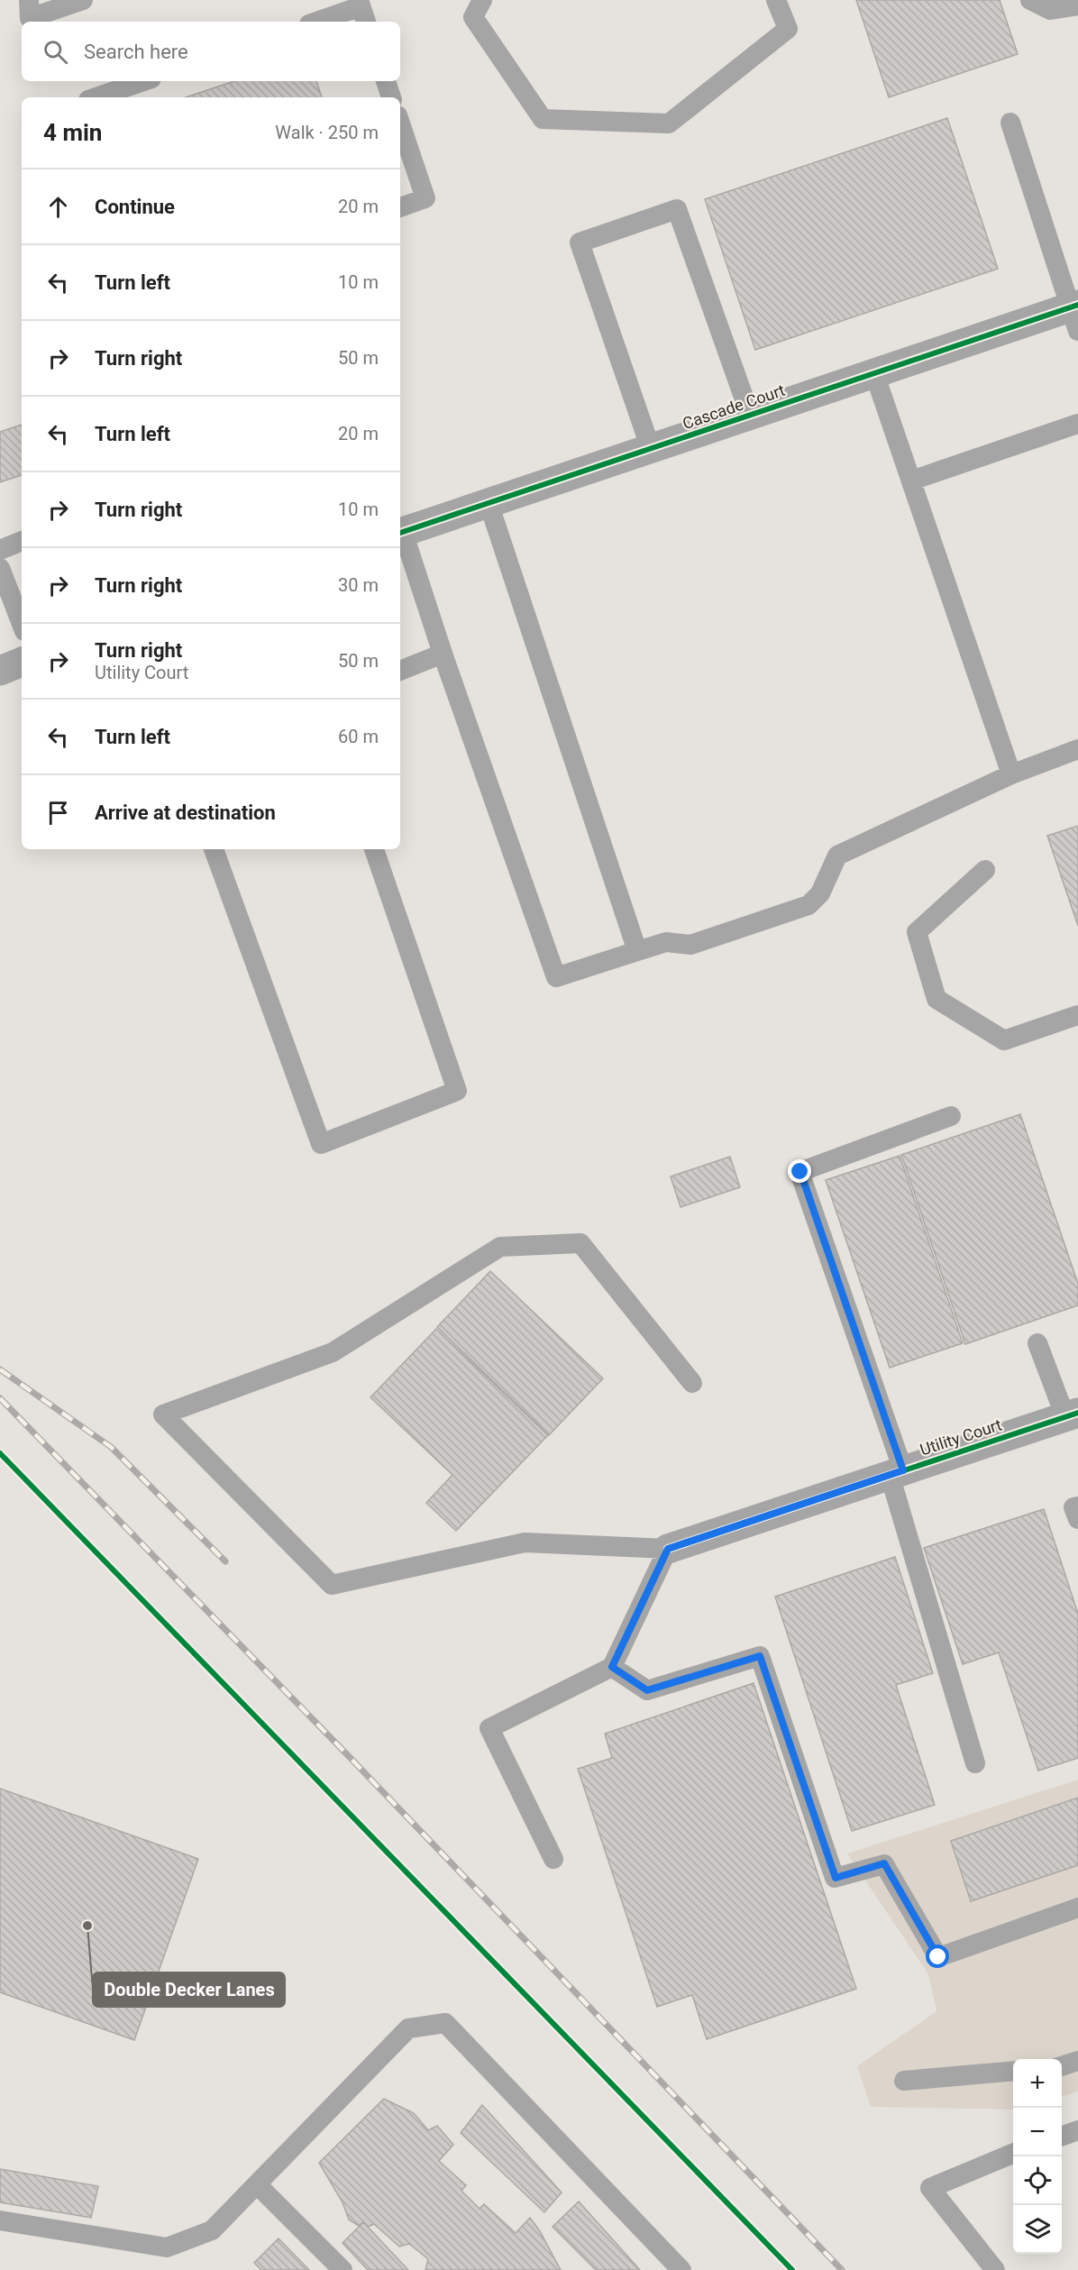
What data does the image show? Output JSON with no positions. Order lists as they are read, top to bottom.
{
  "streets": {
    "street": ["Cascade Court", "Utility Court"]
  },
  "places": ["Double Decker Lanes"],
  "page": {
    "search": "Search here",
    "heading": ["4 min", "Walk · 250 m"],
    "list": [
      ["Continue", "20 m"],
      ["Turn left", "10 m"],
      ["Turn right", "50 m"],
      ["Turn left", "20 m"],
      ["Turn right", "10 m"],
      ["Turn right", "30 m"],
      ["Turn right", "Utility Court", "50 m"],
      ["Turn left", "60 m"],
      "Arrive at destination"
    ],
    "map_buttons": ["+", "−"]
  }
}
